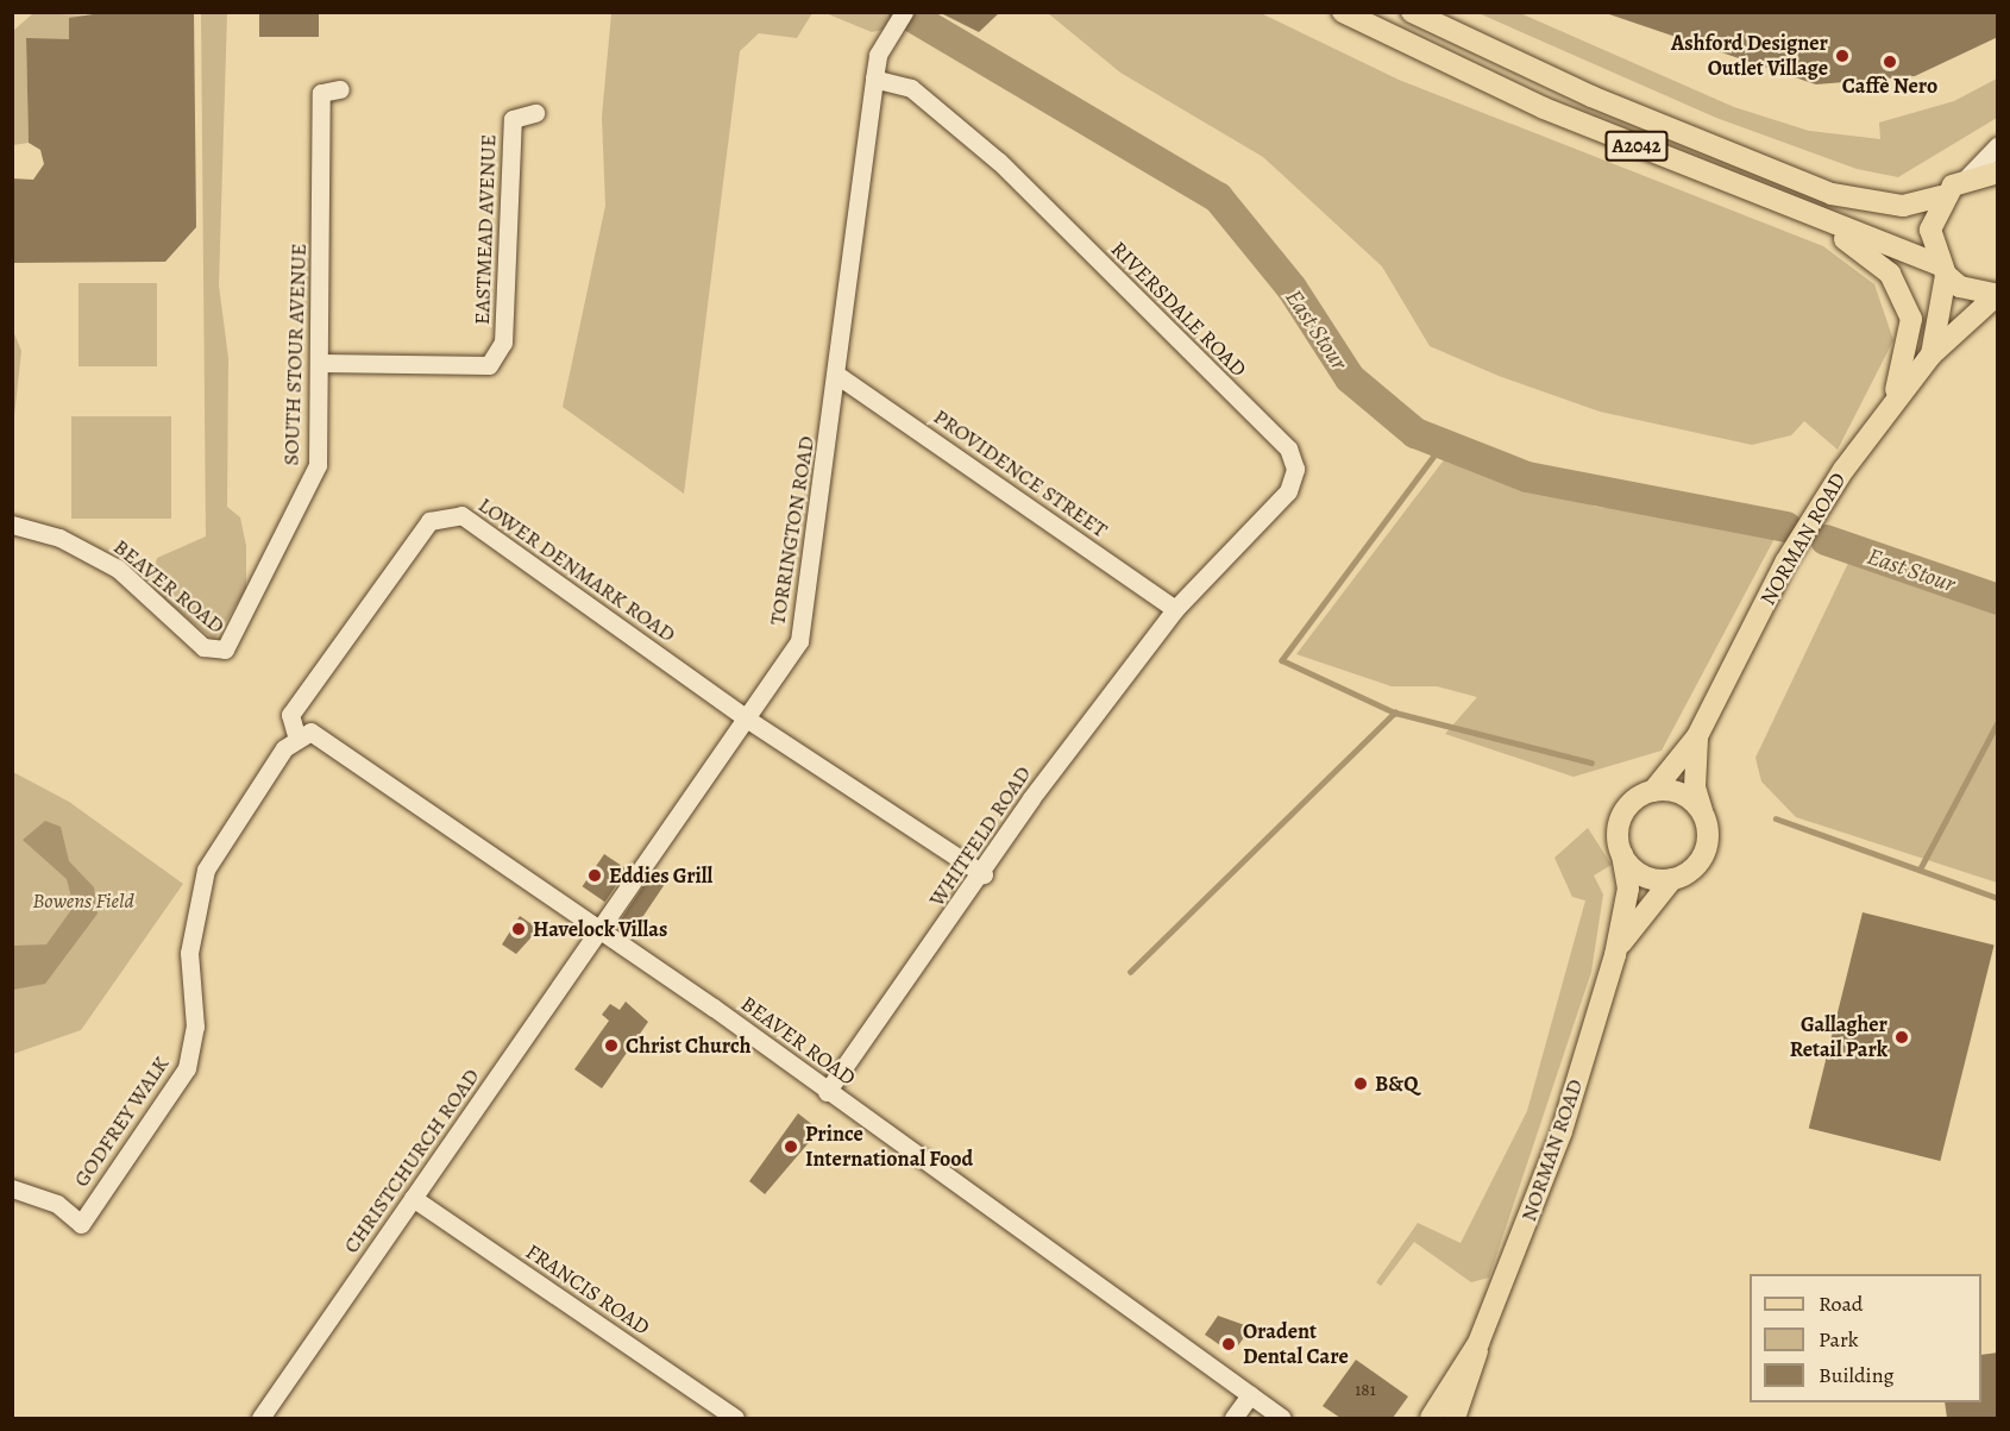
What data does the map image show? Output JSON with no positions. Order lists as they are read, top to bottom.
{
  "streets": {
    "main road": ["A2042", "NORMAN ROAD"],
    "street": [
      "EASTMEAD AVENUE",
      "RIVERSDALE ROAD",
      "SOUTH STOUR AVENUE",
      "PROVIDENCE STREET",
      "TORRINGTON ROAD",
      "LOWER DENMARK ROAD",
      "BEAVER ROAD",
      "WHITFELD ROAD",
      "GODFREY WALK",
      "CHRISTCHURCH ROAD",
      "FRANCIS ROAD"
    ]
  },
  "crossings": [
    ["EASTMEAD AVENUE", "SOUTH STOUR AVENUE"],
    ["RIVERSDALE ROAD", "PROVIDENCE STREET"],
    ["RIVERSDALE ROAD", "TORRINGTON ROAD"],
    ["RIVERSDALE ROAD", "WHITFELD ROAD"],
    ["SOUTH STOUR AVENUE", "BEAVER ROAD"],
    ["PROVIDENCE STREET", "TORRINGTON ROAD"],
    ["PROVIDENCE STREET", "WHITFELD ROAD"],
    ["TORRINGTON ROAD", "LOWER DENMARK ROAD"],
    ["TORRINGTON ROAD", "BEAVER ROAD"],
    ["TORRINGTON ROAD", "CHRISTCHURCH ROAD"],
    ["LOWER DENMARK ROAD", "BEAVER ROAD"],
    ["LOWER DENMARK ROAD", "WHITFELD ROAD"],
    ["LOWER DENMARK ROAD", "GODFREY WALK"],
    ["BEAVER ROAD", "WHITFELD ROAD"],
    ["BEAVER ROAD", "GODFREY WALK"],
    ["BEAVER ROAD", "CHRISTCHURCH ROAD"],
    ["CHRISTCHURCH ROAD", "FRANCIS ROAD"]
  ],
  "water": ["East Stour"],
  "parks": ["Bowens Field"],
  "places": [
    "Ashford Designer Outlet Village",
    "Caffè Nero",
    "Eddies Grill",
    "Havelock Villas",
    "Gallagher Retail Park",
    "Christ Church",
    "B&Q",
    "Prince International Food",
    "Oradent Dental Care"
  ],
  "house_numbers": ["181"],
  "legend": ["Road", "Park", "Building"]
}
